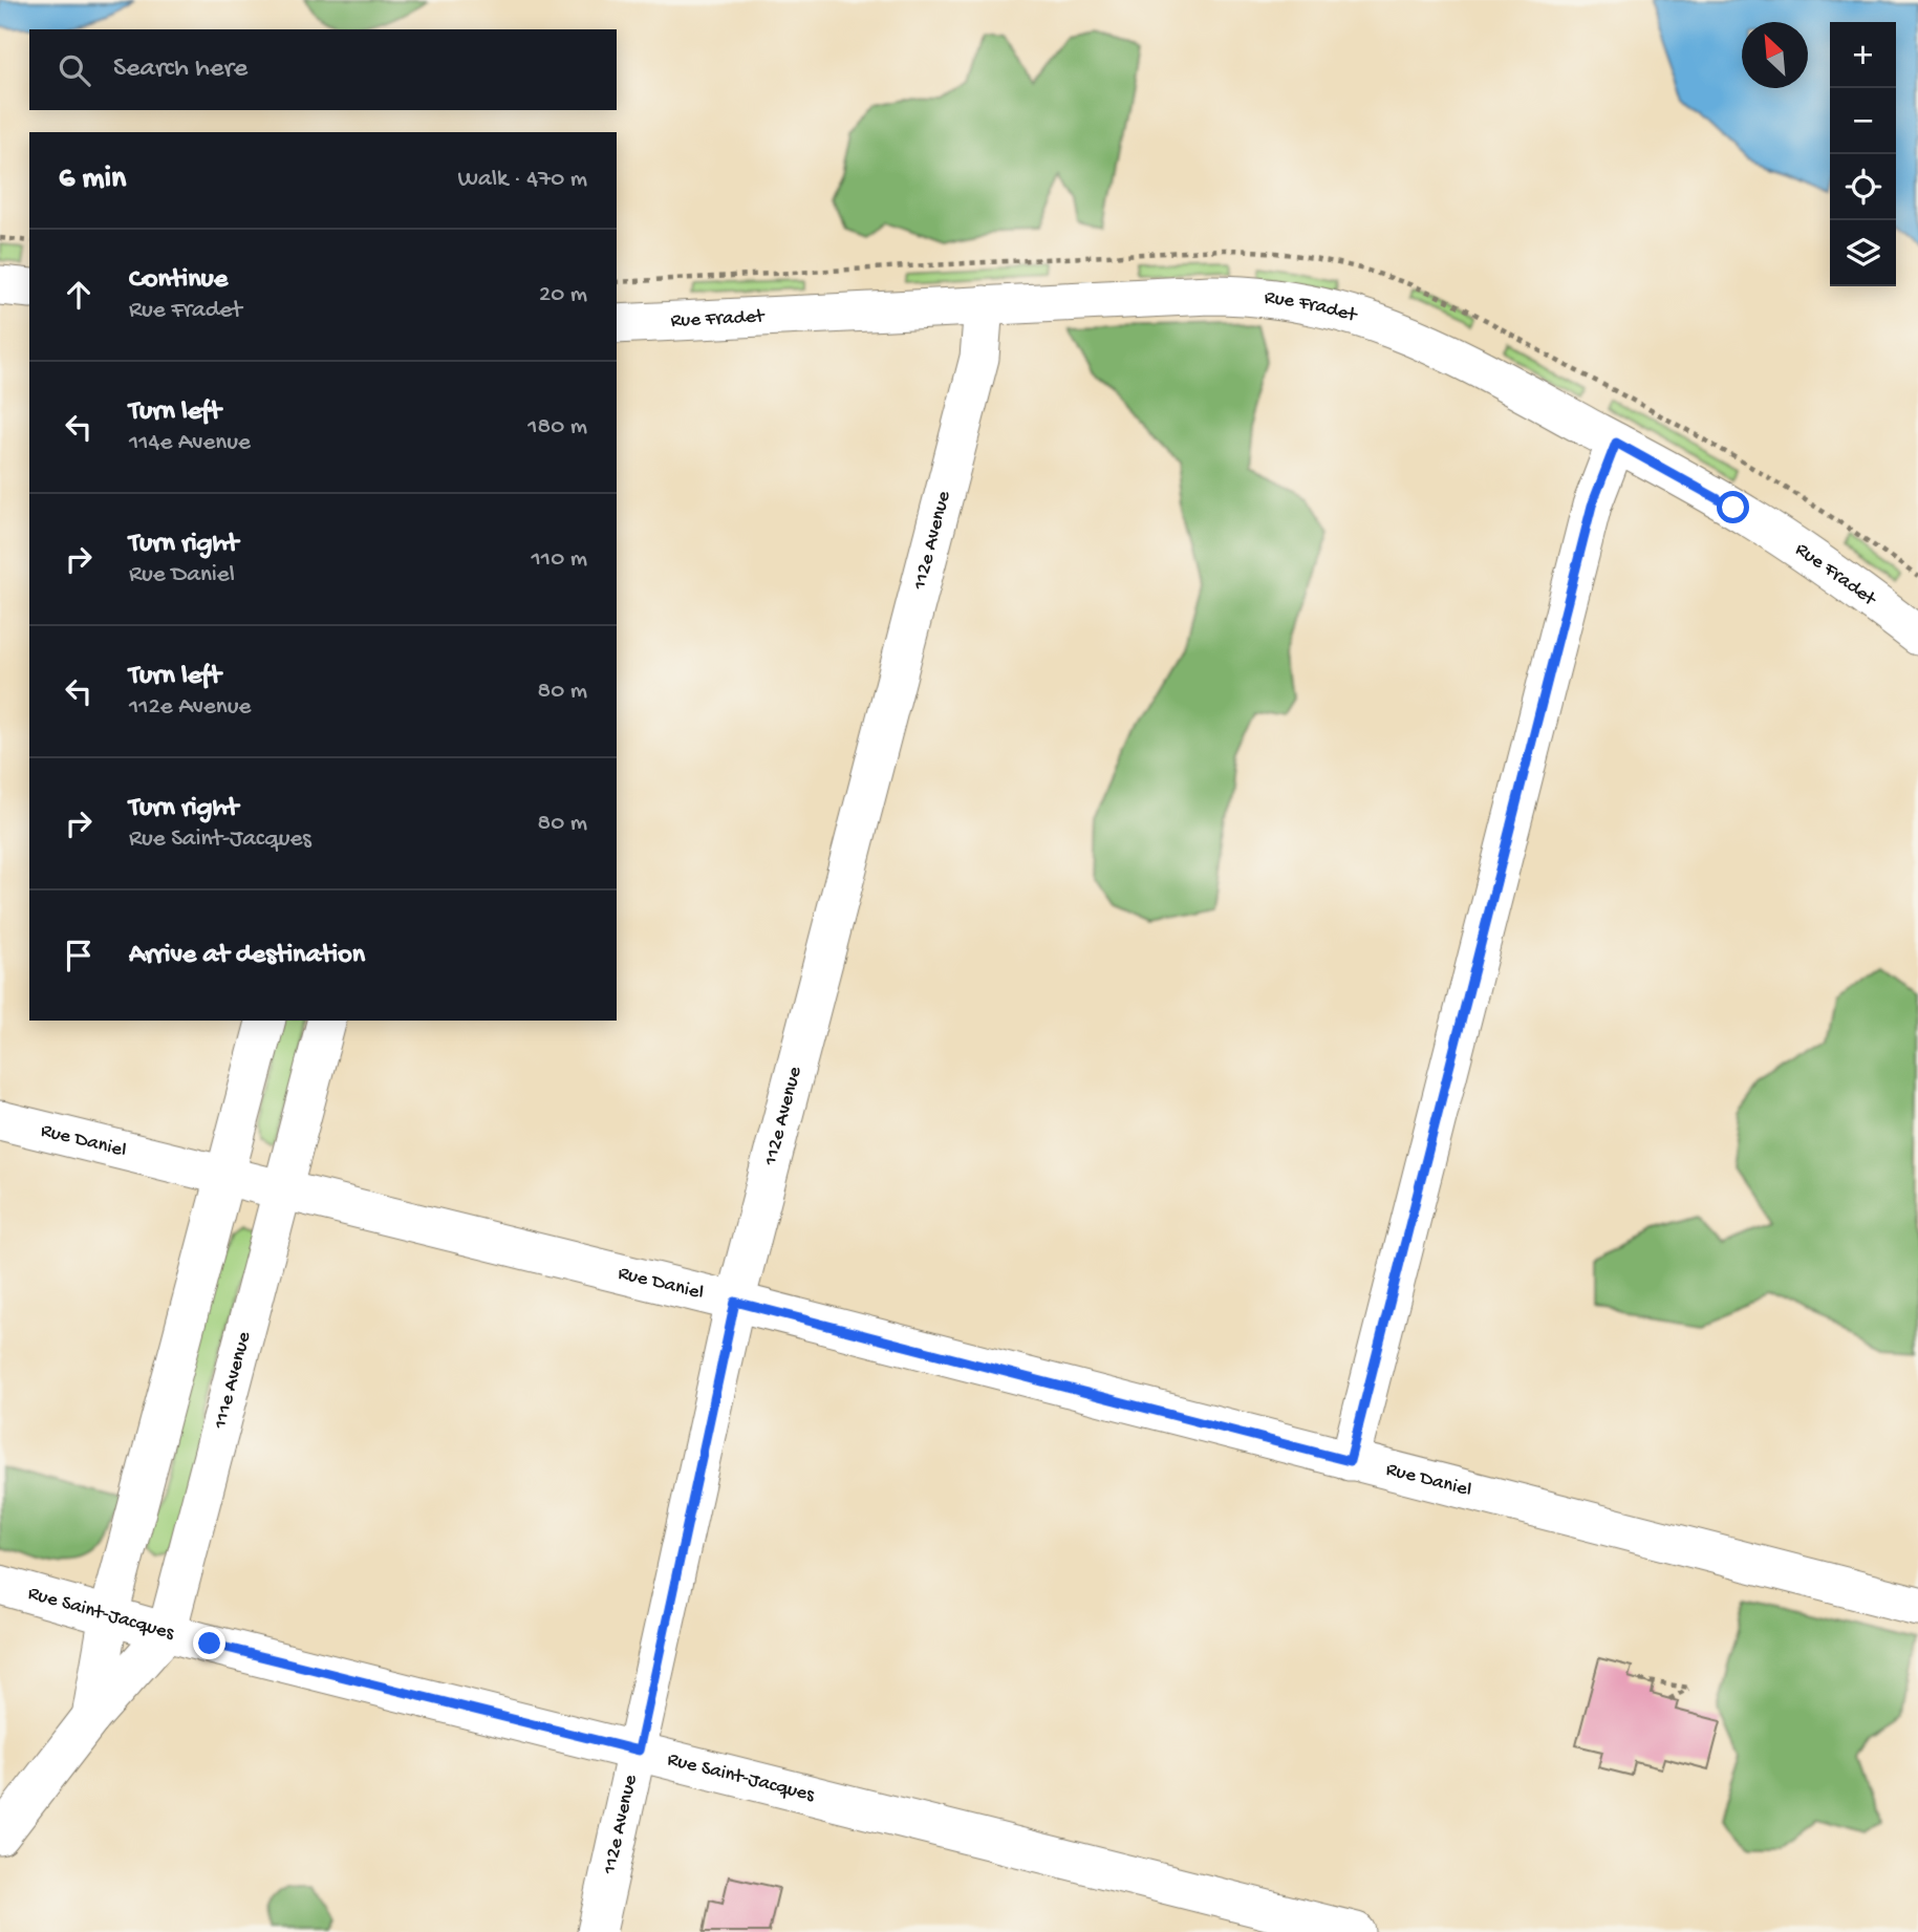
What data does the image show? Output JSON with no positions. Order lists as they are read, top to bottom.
{
  "streets": {
    "street": [
      "Rue Fradet",
      "112e Avenue",
      "Rue Daniel",
      "111e Avenue",
      "Rue Saint-Jacques"
    ]
  },
  "crossings": [
    ["Rue Fradet", "112e Avenue"],
    ["112e Avenue", "Rue Daniel"],
    ["112e Avenue", "Rue Saint-Jacques"],
    ["Rue Daniel", "111e Avenue"],
    ["111e Avenue", "Rue Saint-Jacques"]
  ],
  "north": "top left",
  "page": {
    "map_buttons": ["+", "−"],
    "search": "Search here",
    "heading": ["6 min", "Walk · 470 m"],
    "list": [
      ["Continue", "Rue Fradet", "20 m"],
      ["Turn left", "114e Avenue", "180 m"],
      ["Turn right", "Rue Daniel", "110 m"],
      ["Turn left", "112e Avenue", "80 m"],
      ["Turn right", "Rue Saint-Jacques", "80 m"],
      "Arrive at destination"
    ]
  }
}
